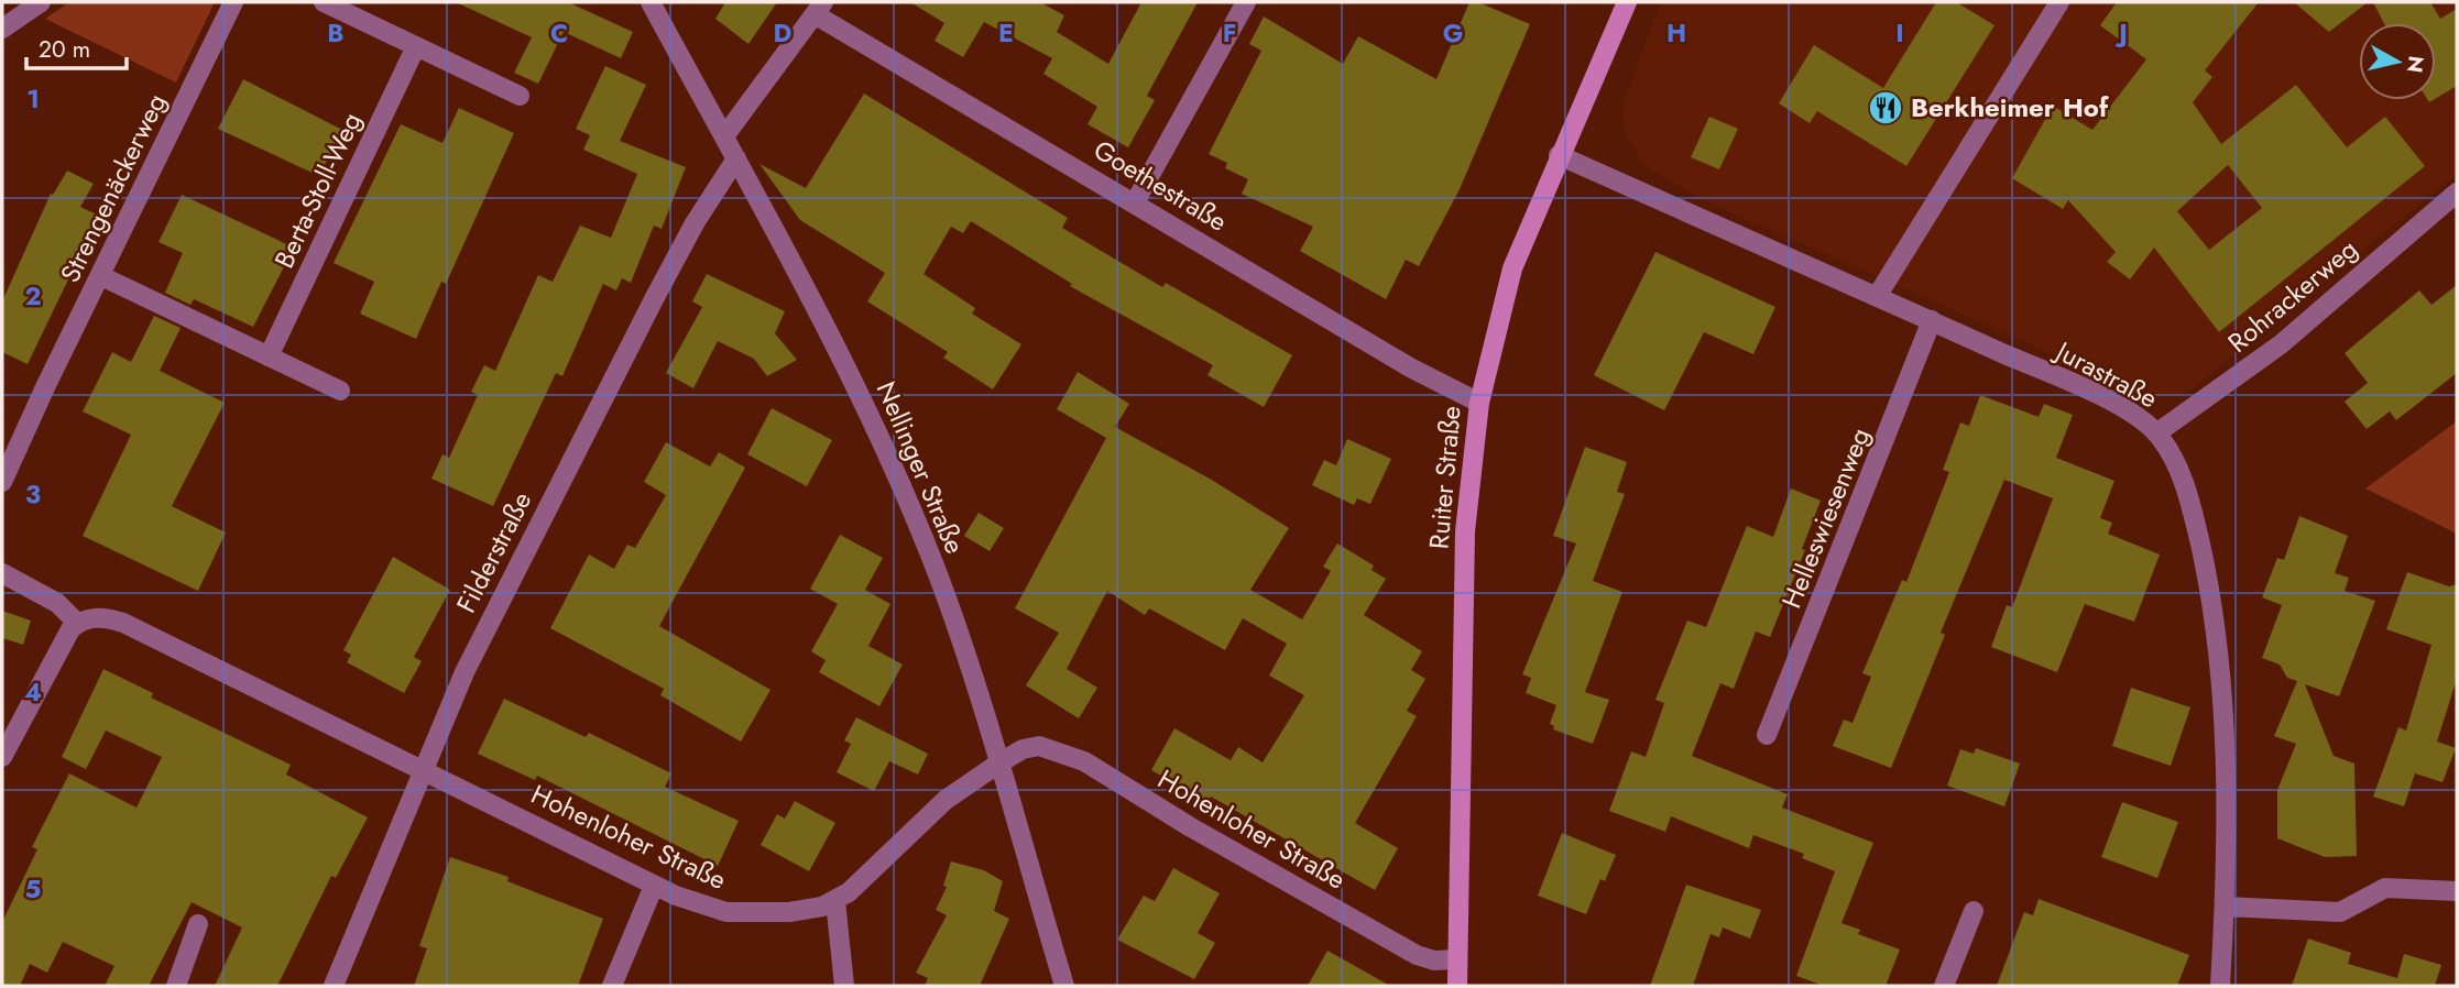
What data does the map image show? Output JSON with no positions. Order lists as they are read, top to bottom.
{
  "streets": {
    "street": [
      "Goethestraße",
      "Strengenäckerweg",
      "Berta-Stoll-Weg",
      "Rohrackerweg",
      "Jurastraße",
      "Nellinger Straße",
      "Ruiter Straße",
      "Helleswiesenweg",
      "Filderstraße",
      "Hohenloher Straße"
    ]
  },
  "crossings": [
    ["Goethestraße", "Ruiter Straße"],
    ["Rohrackerweg", "Jurastraße"],
    ["Jurastraße", "Ruiter Straße"],
    ["Jurastraße", "Helleswiesenweg"],
    ["Nellinger Straße", "Filderstraße"],
    ["Nellinger Straße", "Hohenloher Straße"],
    ["Ruiter Straße", "Hohenloher Straße"],
    ["Filderstraße", "Hohenloher Straße"]
  ],
  "places": {
    "restaurant": ["Berkheimer Hof"]
  },
  "scale_bar": "20 m",
  "north": "right",
  "grid": {
    "columns": [
      "B",
      "C",
      "D",
      "E",
      "F",
      "G",
      "H",
      "I",
      "J"
    ],
    "rows": [
      "1",
      "2",
      "3",
      "4",
      "5"
    ]
  }
}
